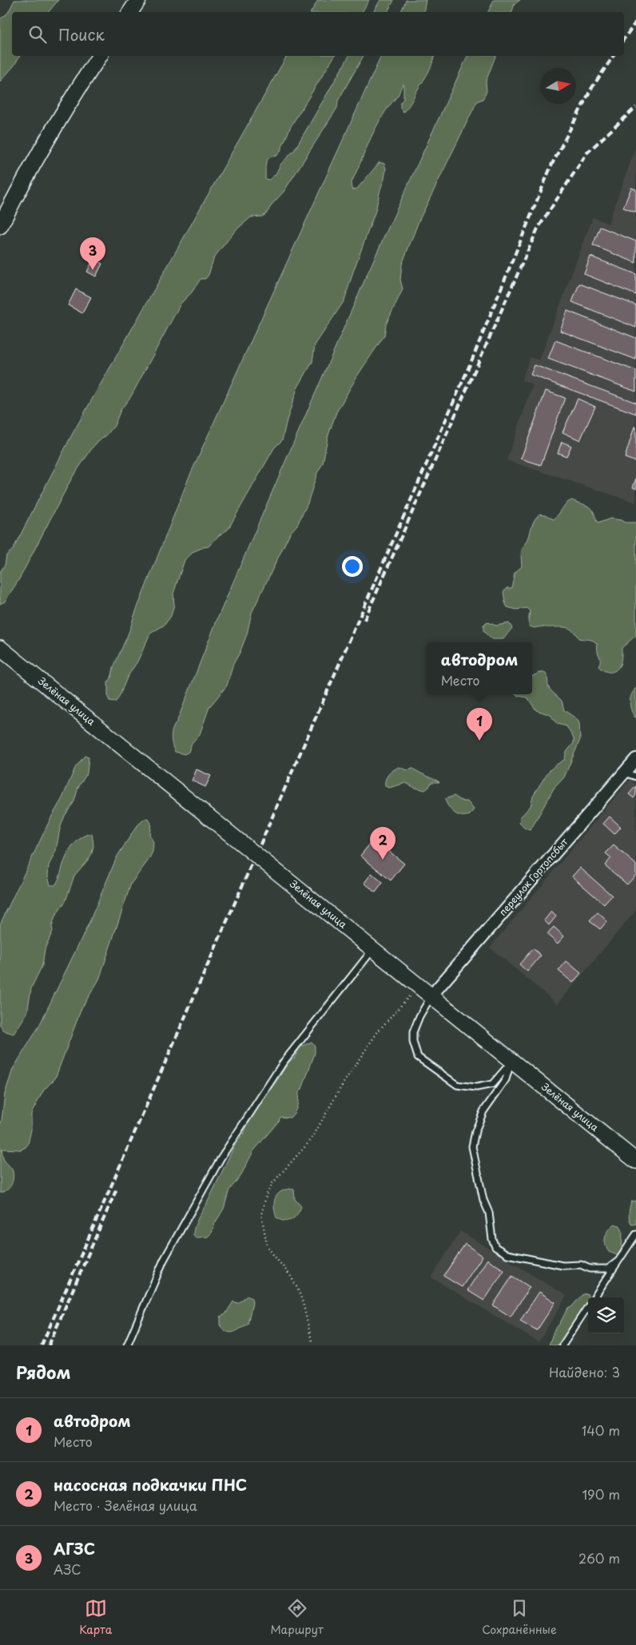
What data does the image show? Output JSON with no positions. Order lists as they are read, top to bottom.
{
  "streets": {
    "street": ["Зелёная улица", "переулок Гортопсбыт"]
  },
  "crossings": [
    ["Зелёная улица", "переулок Гортопсбыт"]
  ],
  "north": "right",
  "page": {
    "search": "Поиск",
    "pins": ["3", "1", "2"],
    "popup": ["автодром", "Место"],
    "heading": ["Рядом", "Найдено: 3"],
    "list": [
      {
        "mark": "1",
        "name": "автодром",
        "note": "Место",
        "value": "140 m"
      },
      {
        "mark": "2",
        "name": "насосная подкачки ПНС",
        "note": "Место · Зелёная улица",
        "value": "190 m"
      },
      {
        "mark": "3",
        "name": "АГЗС",
        "note": "АЗС",
        "value": "260 m"
      }
    ],
    "nav": ["Карта", "Маршрут", "Сохранённые"]
  }
}
